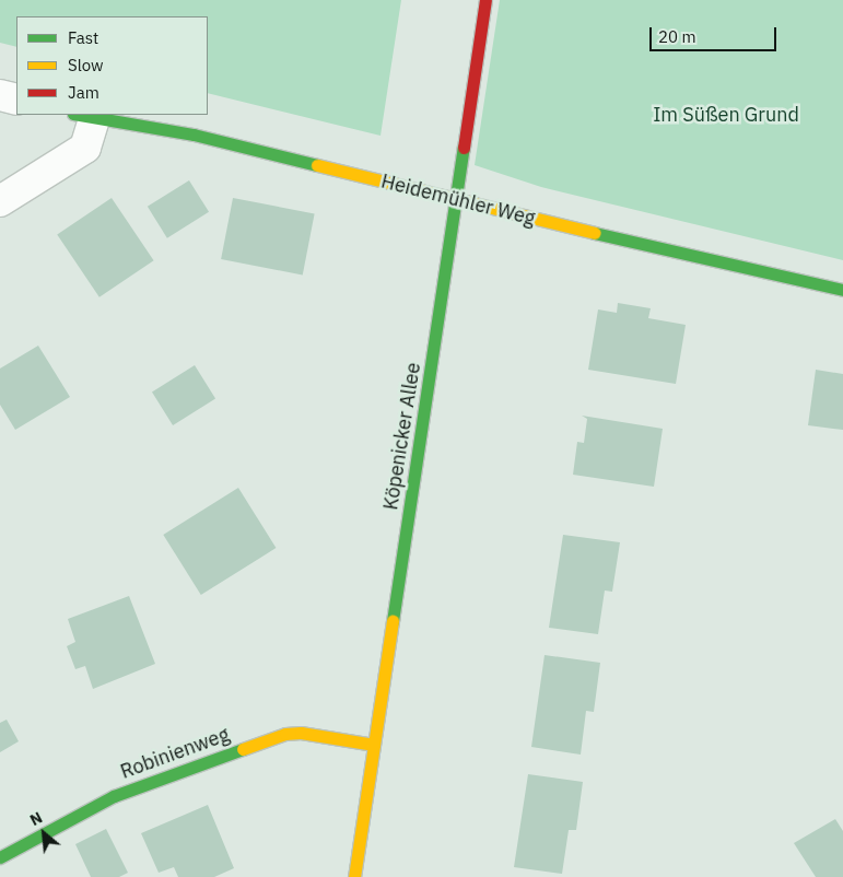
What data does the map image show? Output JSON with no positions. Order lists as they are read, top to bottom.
{
  "streets": {
    "street": ["Heidemühler Weg", "Köpenicker Allee", "Robinienweg"]
  },
  "crossings": [
    ["Heidemühler Weg", "Köpenicker Allee"],
    ["Köpenicker Allee", "Robinienweg"]
  ],
  "parks": ["Im Süßen Grund"],
  "legend": ["Fast", "Slow", "Jam"],
  "scale_bar": "20 m",
  "north": "top left"
}
